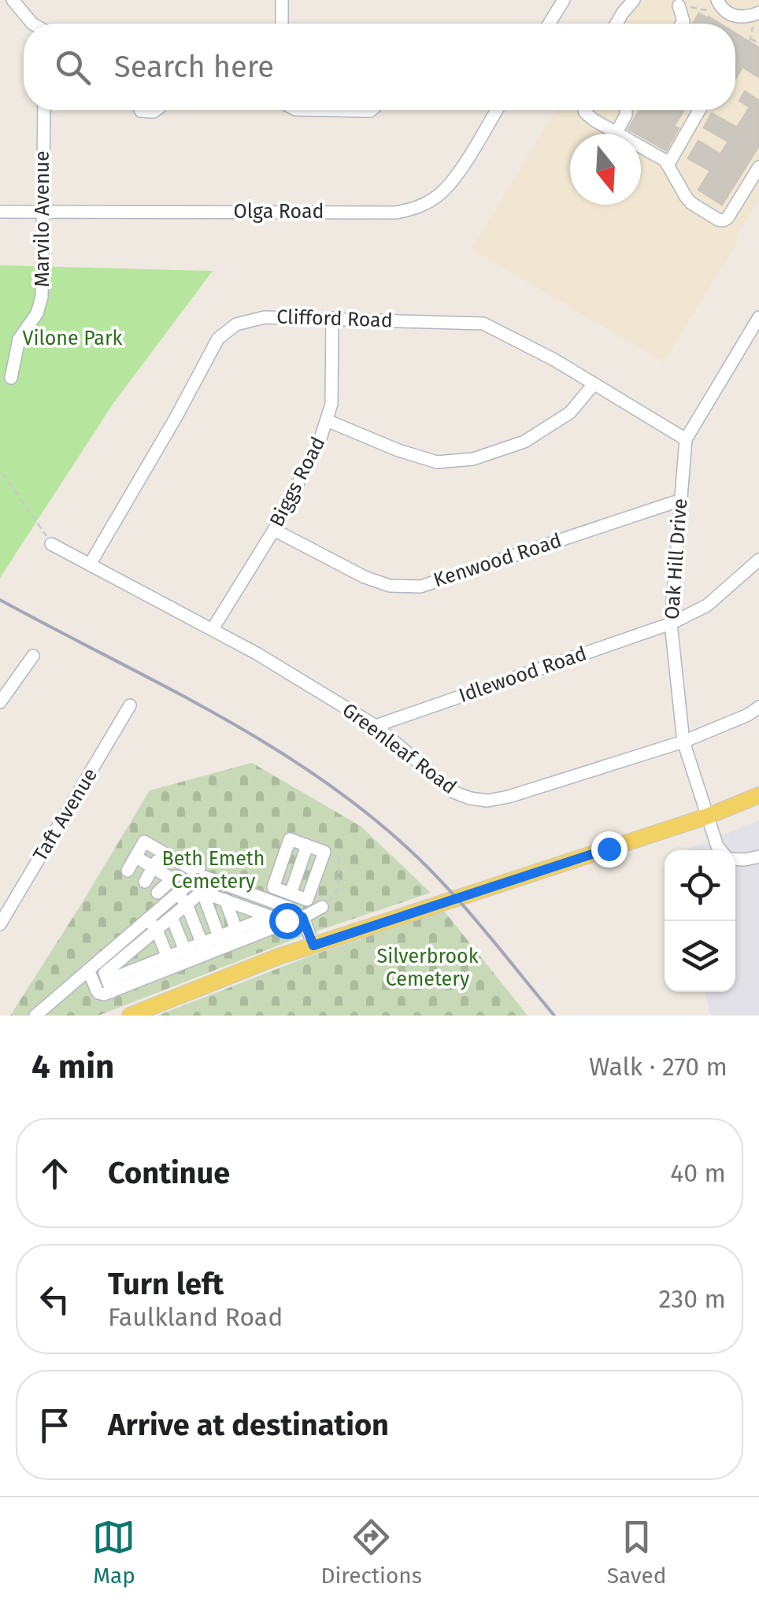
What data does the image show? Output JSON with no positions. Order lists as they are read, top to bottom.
{
  "streets": {
    "street": [
      "Olga Road",
      "Marvilo Avenue",
      "Clifford Road",
      "Biggs Road",
      "Oak Hill Drive",
      "Kenwood Road",
      "Idlewood Road",
      "Greenleaf Road",
      "Taft Avenue"
    ]
  },
  "crossings": [
    ["Olga Road", "Marvilo Avenue"],
    ["Clifford Road", "Biggs Road"],
    ["Clifford Road", "Oak Hill Drive"],
    ["Clifford Road", "Greenleaf Road"],
    ["Biggs Road", "Kenwood Road"],
    ["Biggs Road", "Greenleaf Road"],
    ["Oak Hill Drive", "Kenwood Road"],
    ["Oak Hill Drive", "Idlewood Road"],
    ["Oak Hill Drive", "Greenleaf Road"],
    ["Idlewood Road", "Greenleaf Road"]
  ],
  "parks": ["Vilone Park", "Beth Emeth Cemetery", "Silverbrook Cemetery"],
  "north": "bottom",
  "page": {
    "search": "Search here",
    "heading": ["4 min", "Walk · 270 m"],
    "list": [
      ["Continue", "40 m"],
      ["Turn left", "Faulkland Road", "230 m"],
      "Arrive at destination"
    ],
    "nav": ["Map", "Directions", "Saved"]
  }
}
